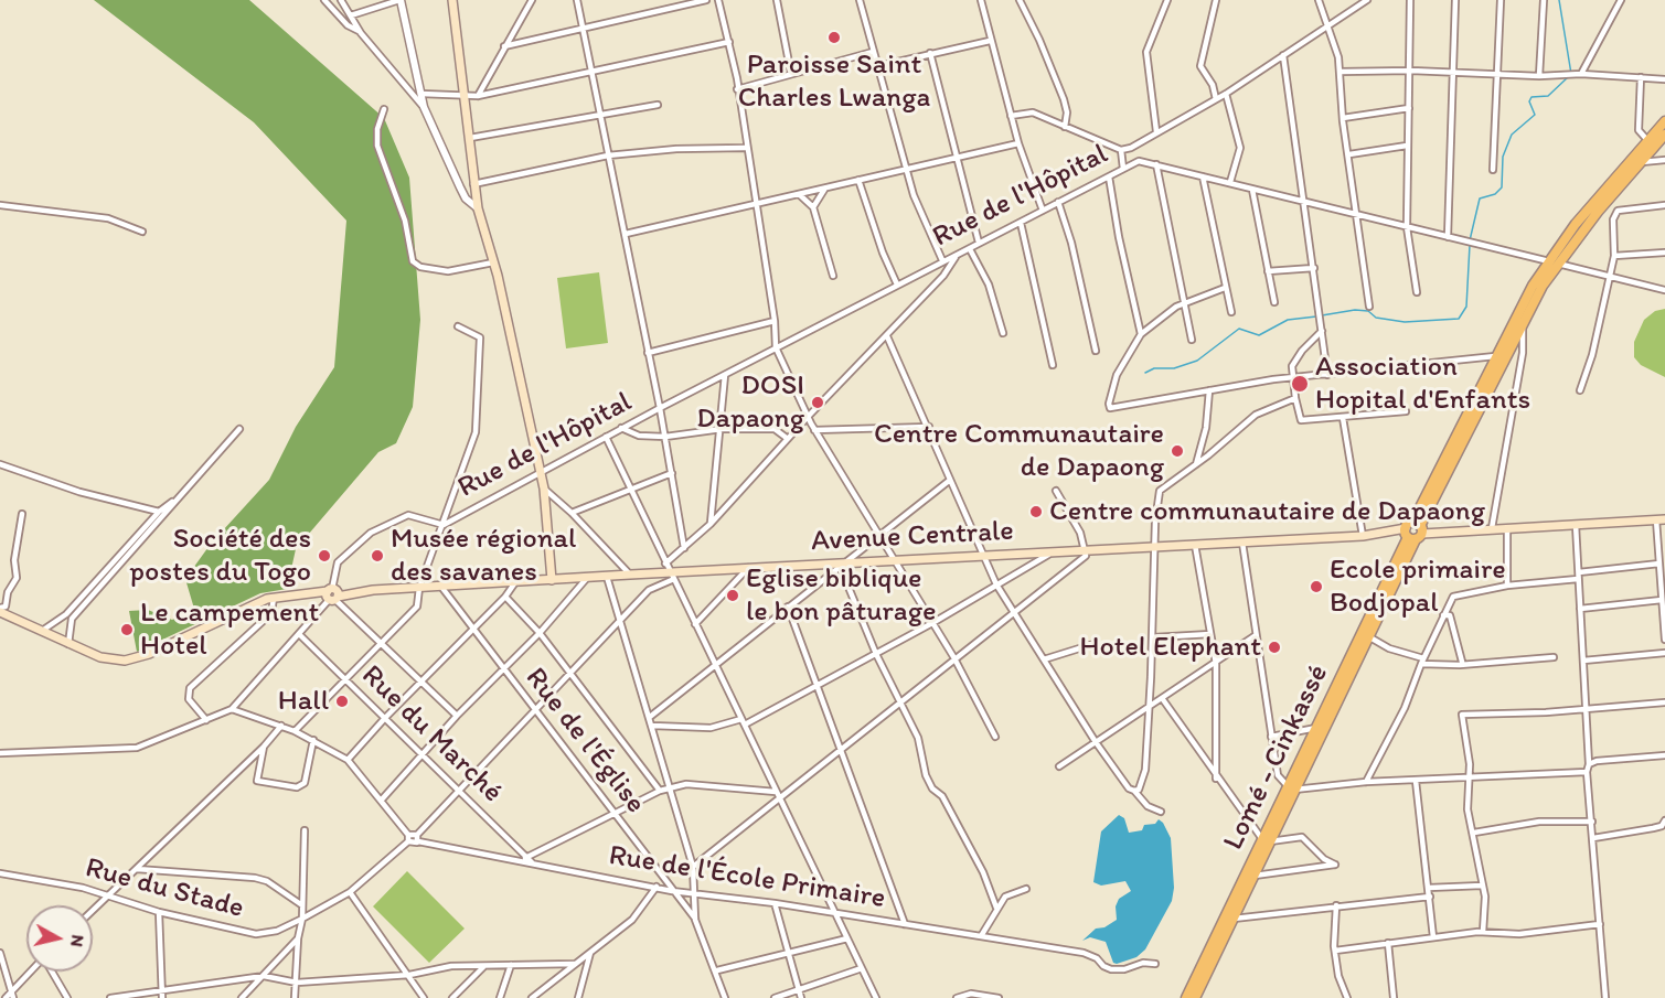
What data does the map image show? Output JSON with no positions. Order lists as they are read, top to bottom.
{
  "streets": {
    "highway": ["Lomé - Cinkassé"],
    "main road": ["Avenue Centrale"],
    "street": [
      "Rue de l'Hôpital",
      "Rue du Marché",
      "Rue de l'Église",
      "Rue de l'École Primaire",
      "Rue du Stade"
    ]
  },
  "crossings": [
    ["Avenue Centrale", "Rue de l'Église"],
    ["Avenue Centrale", "Lomé - Cinkassé"],
    ["Rue du Marché", "Rue de l'École Primaire"],
    ["Rue de l'Église", "Rue de l'École Primaire"],
    ["Rue de l'École Primaire", "Rue du Stade"]
  ],
  "places": [
    "Paroisse Saint Charles Lwanga",
    "Association Hopital d'Enfants",
    "DOSI Dapaong",
    "Centre Communautaire de Dapaong",
    "Centre communautaire de Dapaong",
    "Société des postes du Togo",
    "Musée régional des savanes",
    "Ecole primaire Bodjopal",
    "Eglise biblique le bon pâturage",
    "Le campement Hotel",
    "Hotel Elephant",
    "Hall"
  ],
  "north": "right"
}
